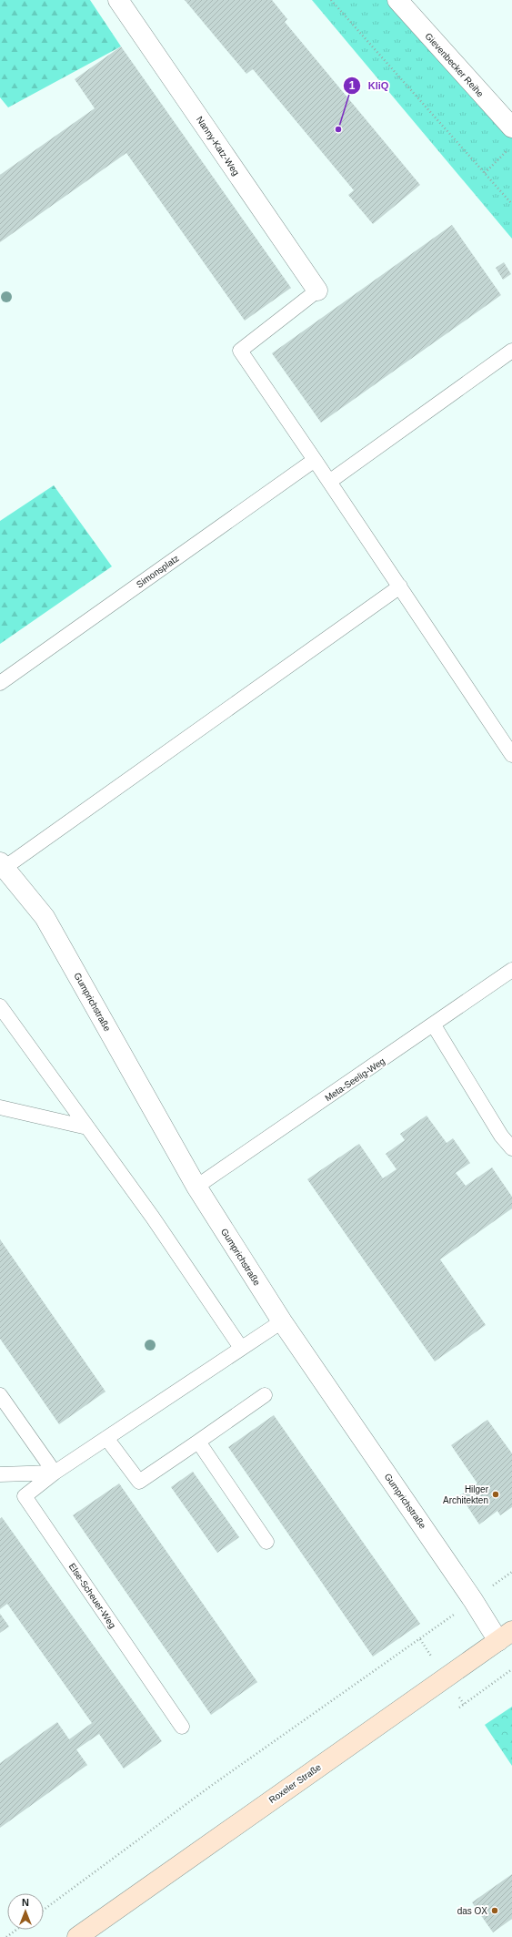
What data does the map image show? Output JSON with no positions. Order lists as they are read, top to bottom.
{
  "streets": {
    "main road": ["Roxeler Straße"],
    "street": ["Gievenbecker Reihe", "Nanny-Katz-Weg", "Gumprichstraße"],
    "lane": ["Simonsplatz", "Meta-Seelig-Weg", "Else-Scheuer-Weg"]
  },
  "crossings": [
    ["Gumprichstraße", "Meta-Seelig-Weg"],
    ["Gumprichstraße", "Else-Scheuer-Weg"],
    ["Gumprichstraße", "Roxeler Straße"]
  ],
  "places": ["KliQ", "Hilger Architekten", "das OX"],
  "north": "top"
}
